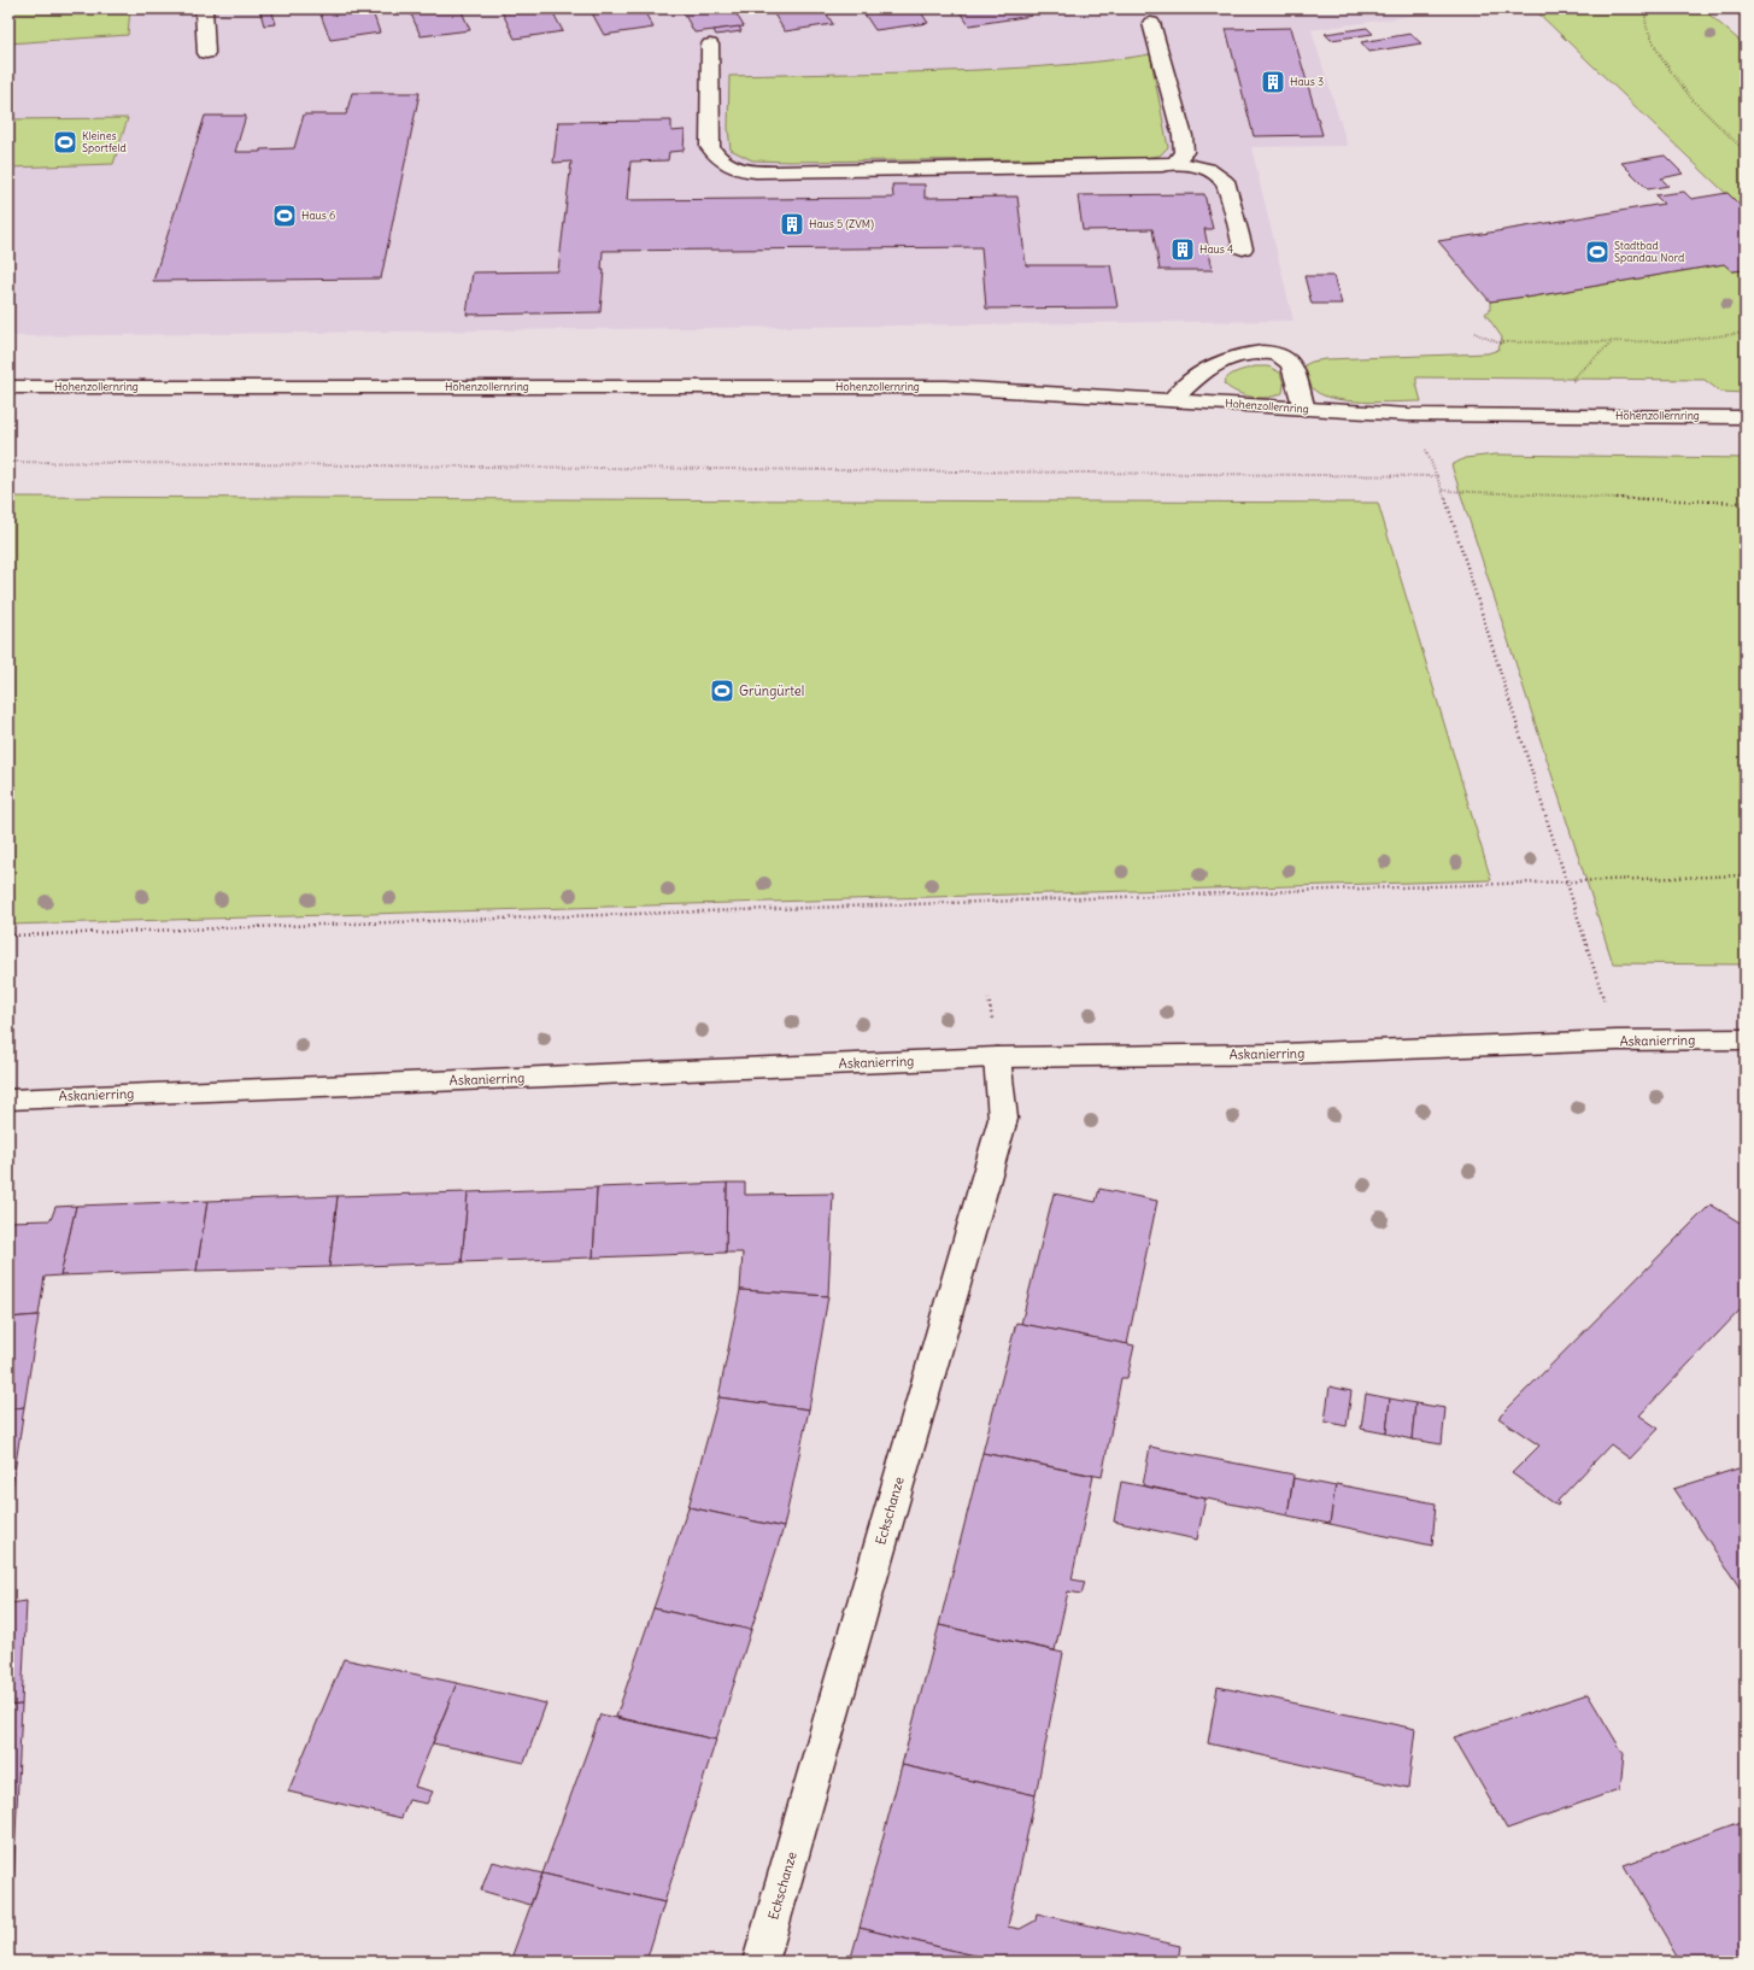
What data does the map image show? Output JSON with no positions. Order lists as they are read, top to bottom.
{
  "streets": {
    "street": ["Hohenzollernring", "Askanierring", "Eckschanze"]
  },
  "crossings": [
    ["Askanierring", "Eckschanze"]
  ],
  "places": {
    "building": ["Haus 3", "Haus 5 (ZVM)", "Haus 4"],
    "sports": [
      "Kleines Sportfeld",
      "Haus 6",
      "Stadtbad Spandau Nord",
      "Grüngürtel"
    ]
  }
}
